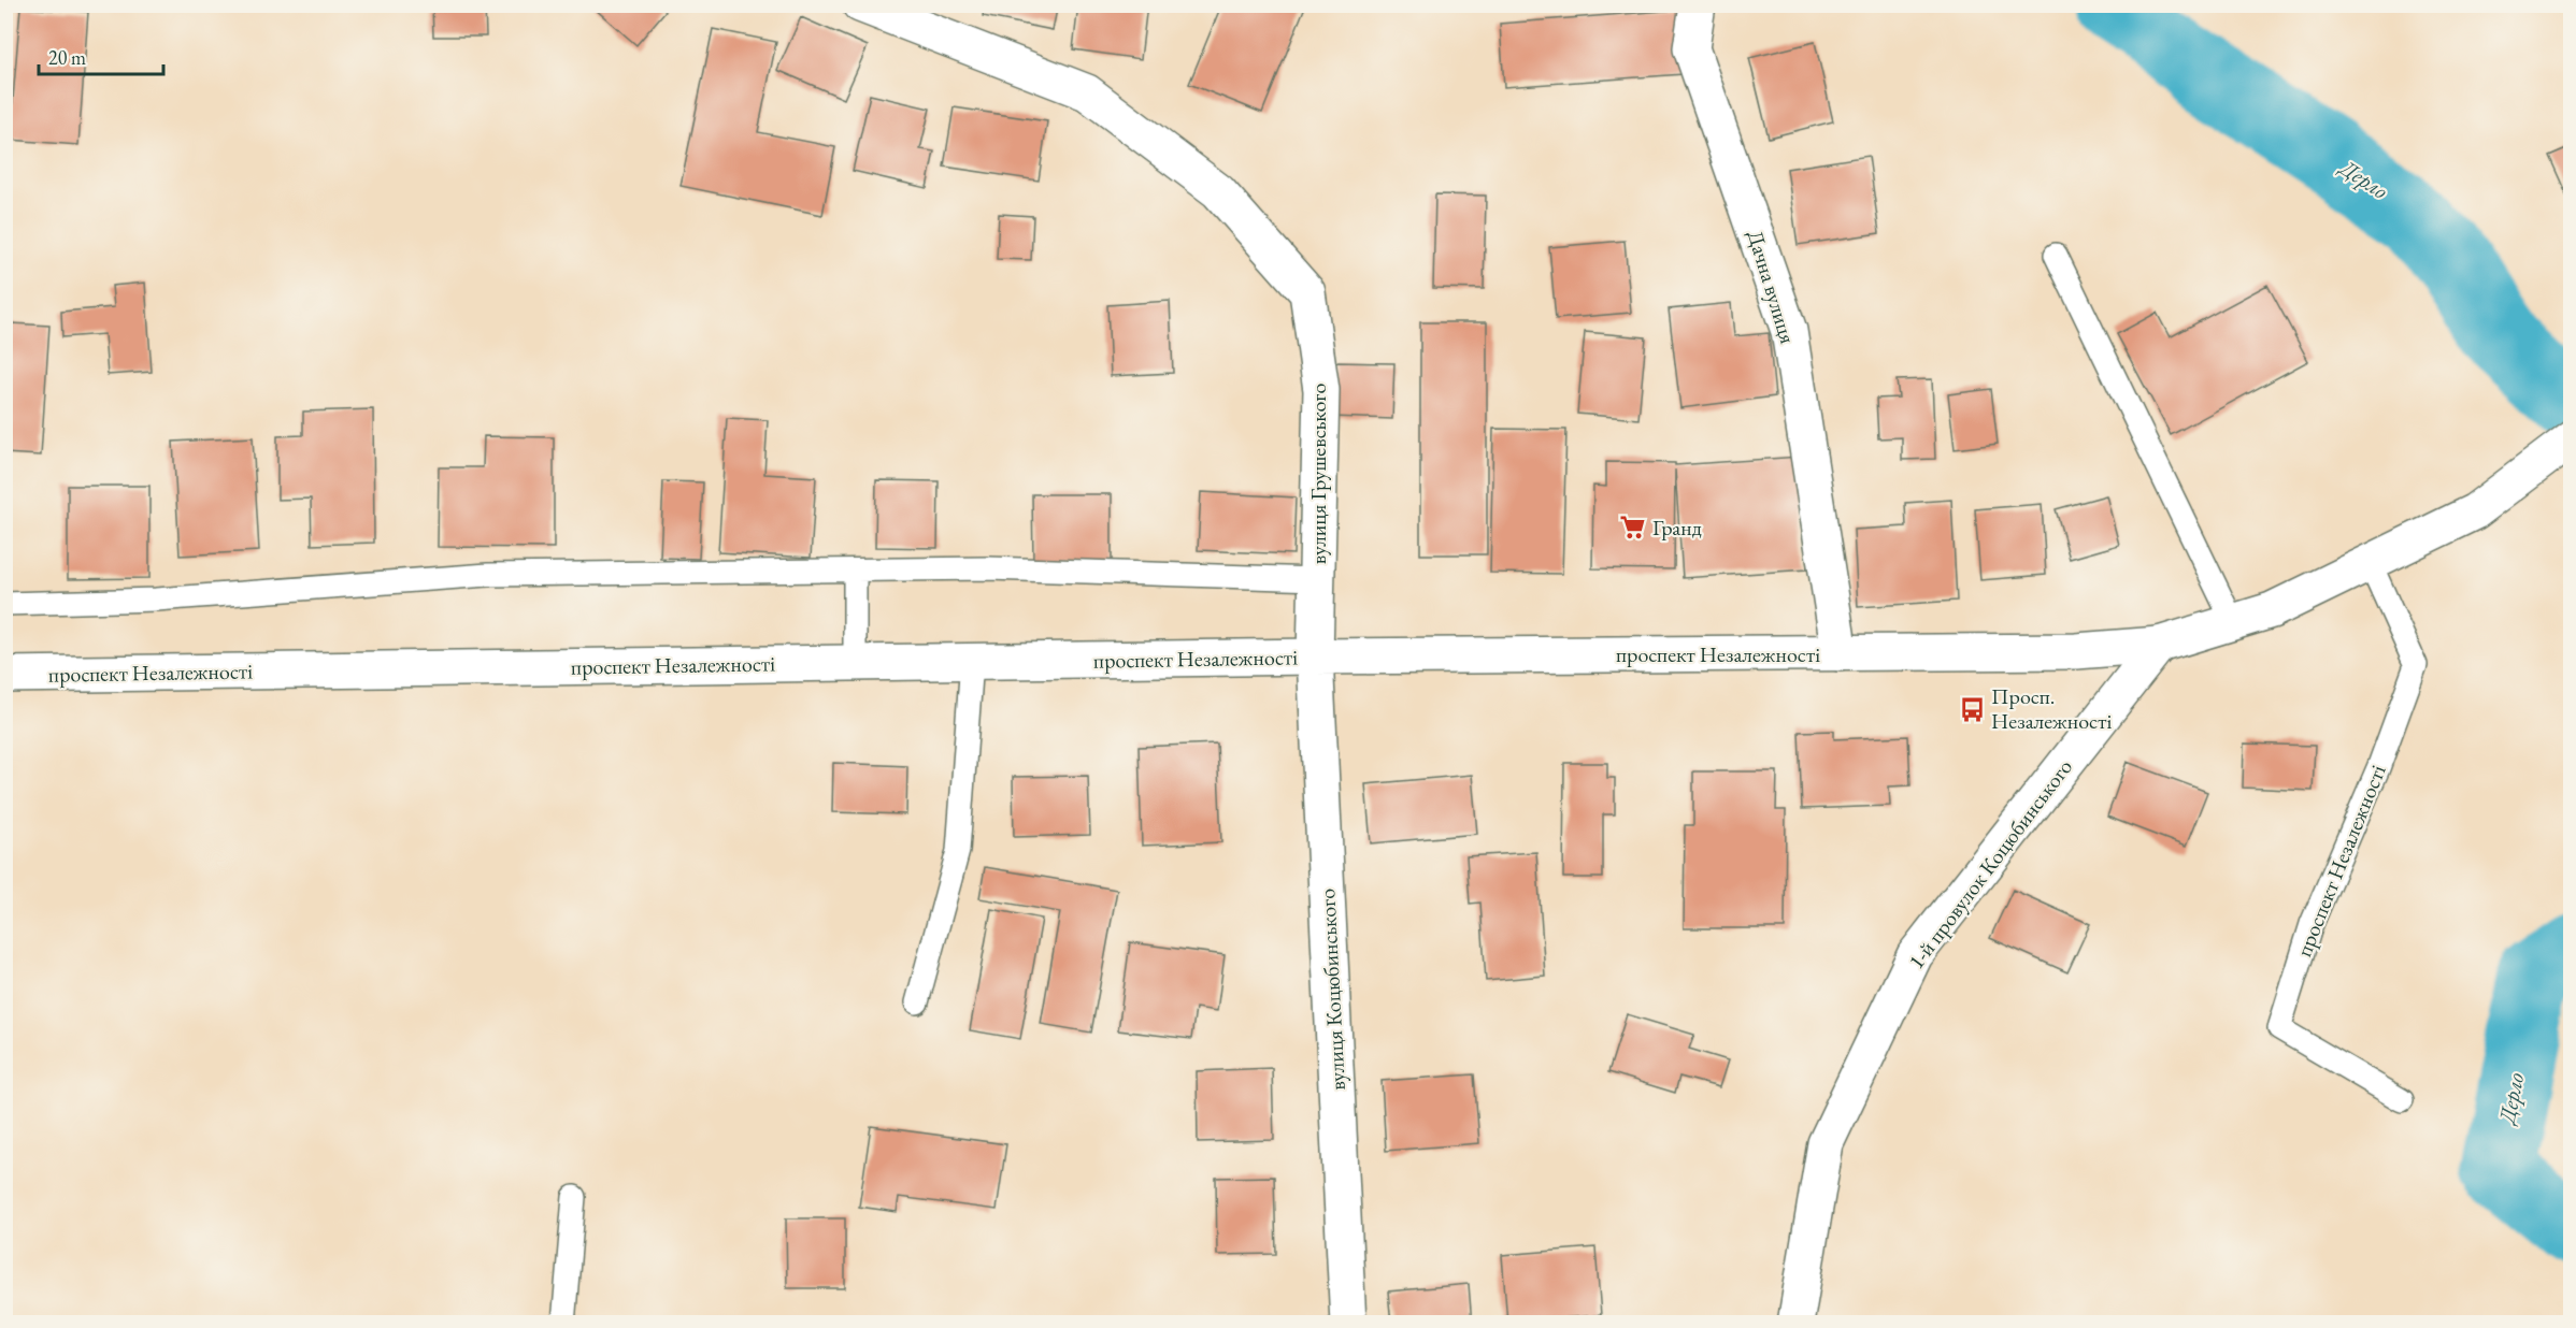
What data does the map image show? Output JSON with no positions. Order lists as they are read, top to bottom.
{
  "streets": {
    "street": [
      "Дачна вулиця",
      "вулиця Грушевського",
      "проспект Незалежності",
      "1-й провулок Коцюбинського",
      "вулиця Коцюбинського"
    ]
  },
  "crossings": [
    ["Дачна вулиця", "проспект Незалежності"],
    ["вулиця Грушевського", "проспект Незалежності"],
    ["вулиця Грушевського", "вулиця Коцюбинського"],
    ["проспект Незалежності", "1-й провулок Коцюбинського"],
    ["проспект Незалежності", "вулиця Коцюбинського"]
  ],
  "water": ["Дерло"],
  "places": {
    "supermarket": ["Гранд"],
    "bus stop": ["Просп. Незалежності"]
  },
  "scale_bar": "20 m"
}
